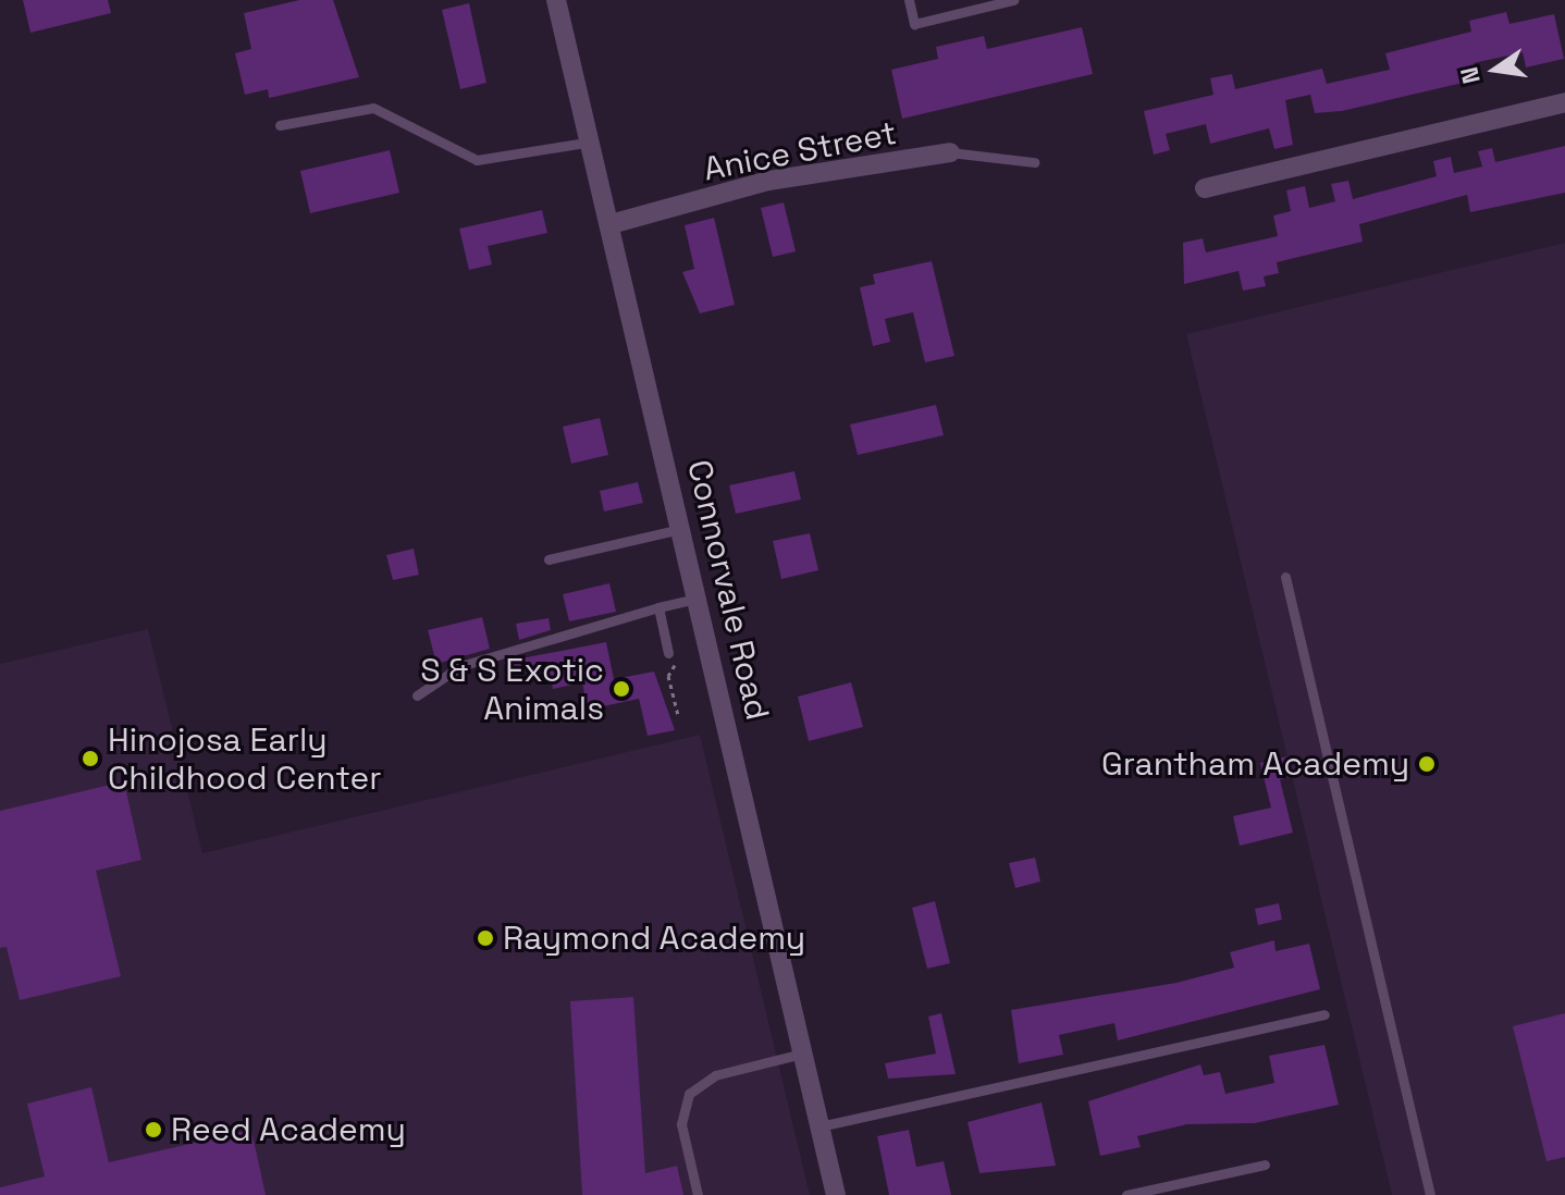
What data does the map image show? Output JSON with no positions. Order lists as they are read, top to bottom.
{
  "streets": {
    "street": ["Anice Street", "Connorvale Road"]
  },
  "crossings": [
    ["Anice Street", "Connorvale Road"]
  ],
  "places": [
    "S & S Exotic Animals",
    "Hinojosa Early Childhood Center",
    "Grantham Academy",
    "Raymond Academy",
    "Reed Academy"
  ],
  "north": "left"
}
